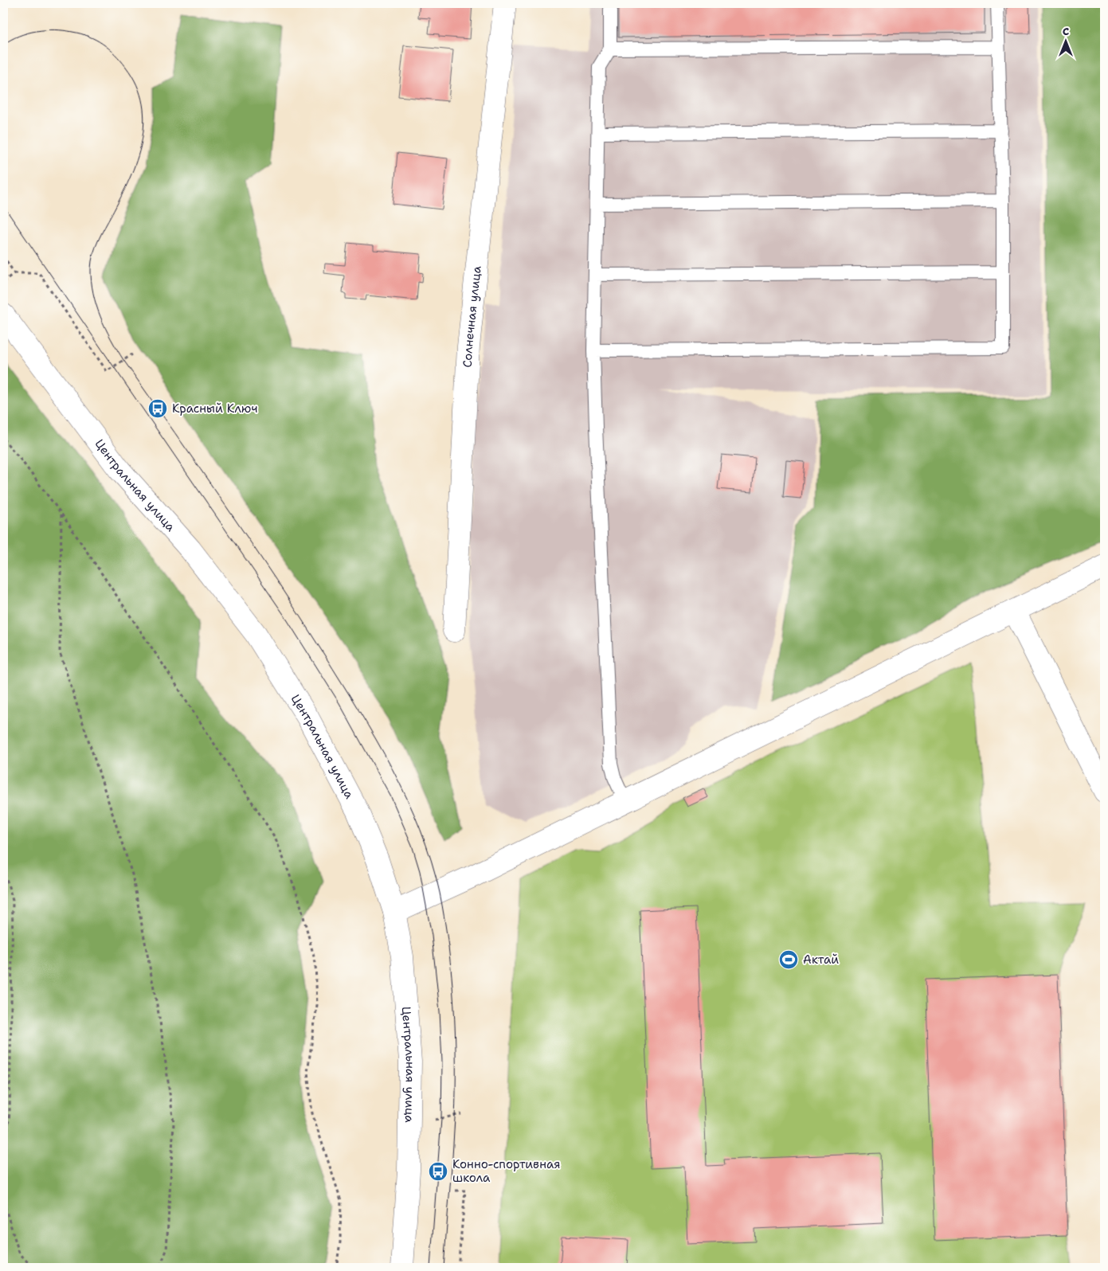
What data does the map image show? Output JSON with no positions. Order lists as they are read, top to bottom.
{
  "streets": {
    "street": ["Солнечная улица", "Центральная улица"]
  },
  "places": {
    "bus stop": ["Красный Ключ", "Конно-спортивная школа"],
    "sports": ["Актай"]
  },
  "north": "top"
}
